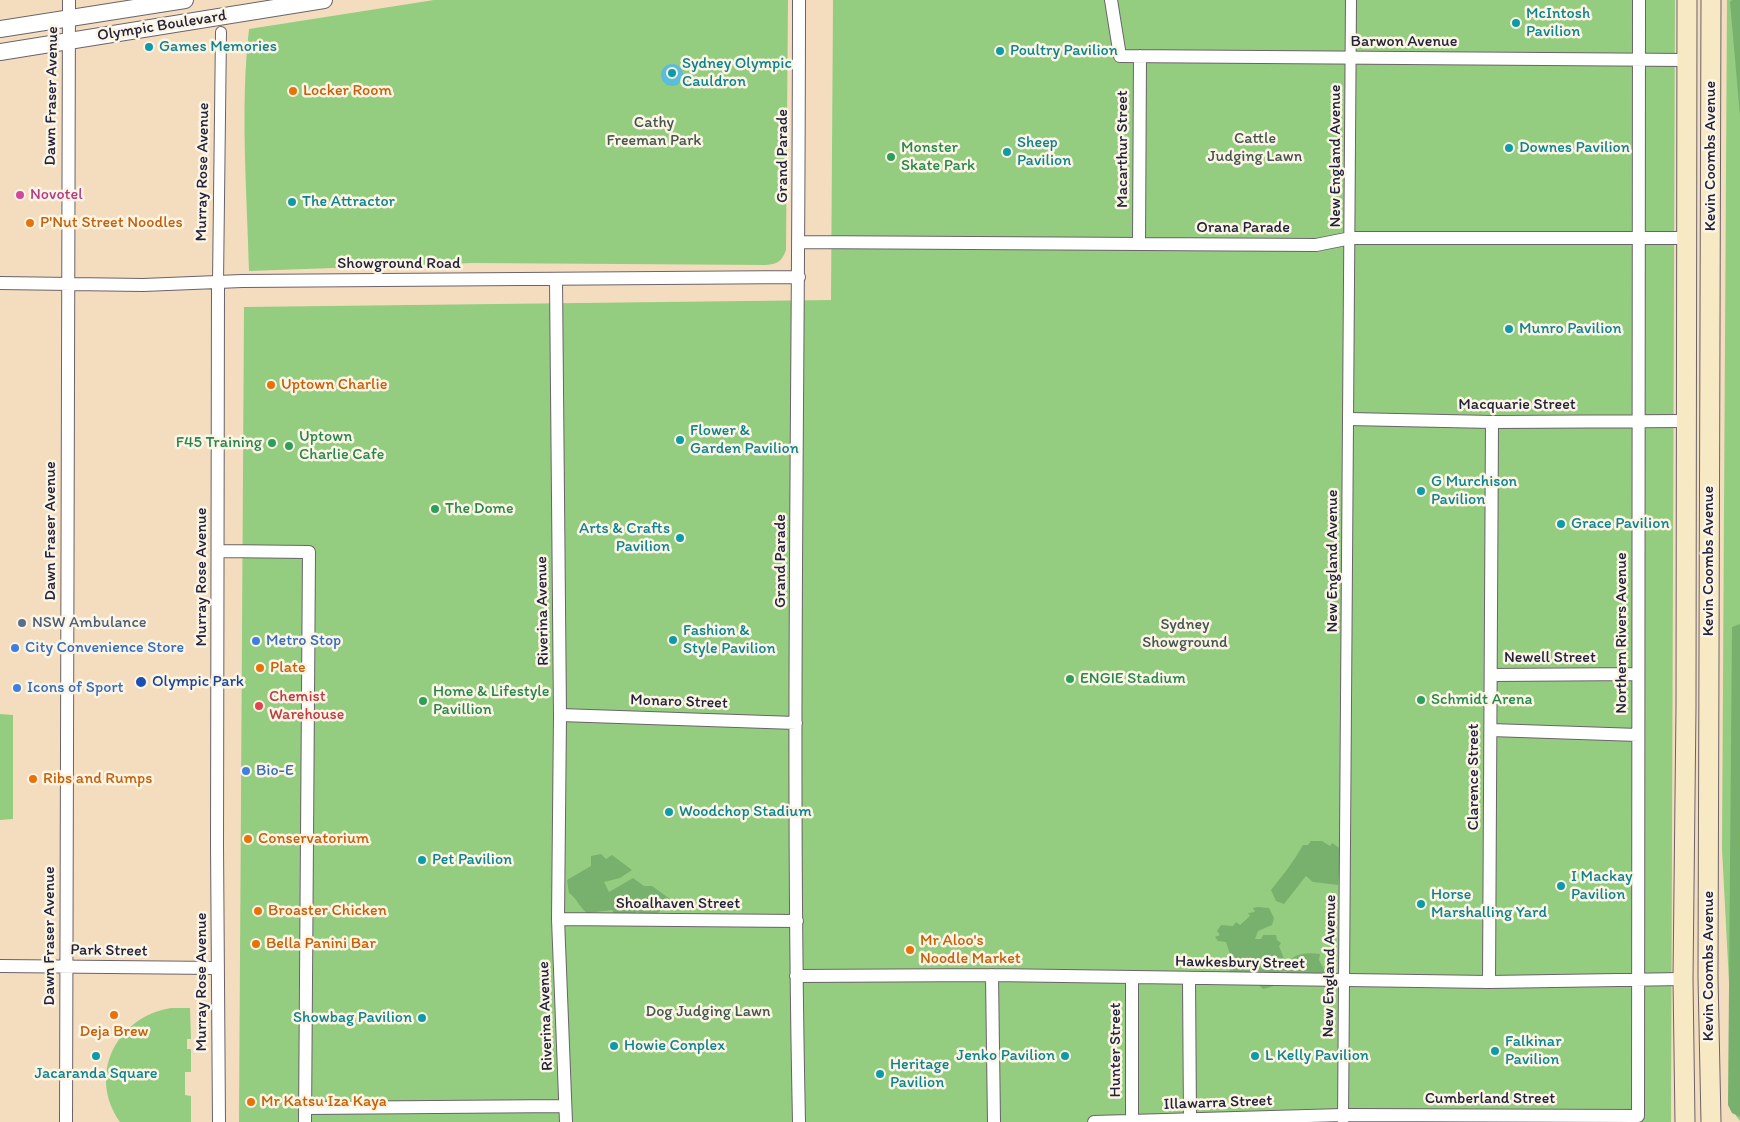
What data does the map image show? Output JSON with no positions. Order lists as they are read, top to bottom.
{
  "streets": {
    "main road": ["Kevin Coombs Avenue"],
    "street": [
      "Olympic Boulevard",
      "Barwon Avenue",
      "Dawn Fraser Avenue",
      "Macarthur Street",
      "Grand Parade",
      "New England Avenue",
      "Murray Rose Avenue",
      "Orana Parade",
      "Showground Road",
      "Macquarie Street",
      "Riverina Avenue",
      "Northern Rivers Avenue",
      "Newell Street",
      "Monaro Street",
      "Clarence Street",
      "Shoalhaven Street",
      "Park Street",
      "Hawkesbury Street",
      "Hunter Street",
      "Cumberland Street",
      "Illawarra Street"
    ]
  },
  "crossings": [
    ["Olympic Boulevard", "Dawn Fraser Avenue"],
    ["Barwon Avenue", "Macarthur Street"],
    ["Barwon Avenue", "New England Avenue"],
    ["Barwon Avenue", "Kevin Coombs Avenue"],
    ["Barwon Avenue", "Northern Rivers Avenue"],
    ["Dawn Fraser Avenue", "Showground Road"],
    ["Dawn Fraser Avenue", "Park Street"],
    ["Macarthur Street", "Orana Parade"],
    ["Grand Parade", "Orana Parade"],
    ["Grand Parade", "Showground Road"],
    ["Grand Parade", "Monaro Street"],
    ["Grand Parade", "Shoalhaven Street"],
    ["Grand Parade", "Hawkesbury Street"],
    ["New England Avenue", "Orana Parade"],
    ["New England Avenue", "Macquarie Street"],
    ["New England Avenue", "Hawkesbury Street"],
    ["New England Avenue", "Cumberland Street"],
    ["New England Avenue", "Illawarra Street"],
    ["Kevin Coombs Avenue", "Orana Parade"],
    ["Kevin Coombs Avenue", "Macquarie Street"],
    ["Kevin Coombs Avenue", "Hawkesbury Street"],
    ["Murray Rose Avenue", "Showground Road"],
    ["Murray Rose Avenue", "Park Street"],
    ["Orana Parade", "Northern Rivers Avenue"],
    ["Showground Road", "Riverina Avenue"],
    ["Macquarie Street", "Northern Rivers Avenue"],
    ["Macquarie Street", "Clarence Street"],
    ["Riverina Avenue", "Monaro Street"],
    ["Riverina Avenue", "Shoalhaven Street"],
    ["Northern Rivers Avenue", "Newell Street"],
    ["Northern Rivers Avenue", "Hawkesbury Street"],
    ["Northern Rivers Avenue", "Cumberland Street"],
    ["Newell Street", "Clarence Street"],
    ["Clarence Street", "Hawkesbury Street"],
    ["Hawkesbury Street", "Hunter Street"],
    ["Hunter Street", "Illawarra Street"],
    ["Cumberland Street", "Illawarra Street"]
  ],
  "parks": [
    "Cathy Freeman Park",
    "Cattle Judging Lawn",
    "Sydney Showground",
    "Dog Judging Lawn"
  ],
  "places": [
    "McIntosh Pavilion",
    "Games Memories",
    "Poultry Pavilion",
    "Sydney Olympic Cauldron",
    "Locker Room",
    "Downes Pavilion",
    "Sheep Pavilion",
    "Monster Skate Park",
    "Novotel",
    "The Attractor",
    "P'Nut Street Noodles",
    "Munro Pavilion",
    "Uptown Charlie",
    "Flower & Garden Pavilion",
    "F45 Training",
    "Uptown Charlie Cafe",
    "G Murchison Pavilion",
    "The Dome",
    "Grace Pavilion",
    "Arts & Crafts Pavilion",
    "NSW Ambulance",
    "Fashion & Style Pavilion",
    "Metro Stop",
    "City Convenience Store",
    "Plate",
    "ENGIE Stadium",
    "Olympic Park",
    "Icons of Sport",
    "Schmidt Arena",
    "Home & Lifestyle Pavillion",
    "Chemist Warehouse",
    "Bio-E",
    "Ribs and Rumps",
    "Woodchop Stadium",
    "Conservatorium",
    "Pet Pavilion",
    "I Mackay Pavilion",
    "Horse Marshalling Yard",
    "Broaster Chicken",
    "Bella Panini Bar",
    "Mr Aloo's Noodle Market",
    "Deja Brew",
    "Showbag Pavilion",
    "Howie Conplex",
    "Falkinar Pavilion",
    "Jacaranda Square",
    "Jenko Pavilion",
    "L Kelly Pavilion",
    "Heritage Pavilion",
    "Mr Katsu Iza Kaya"
  ]
}
